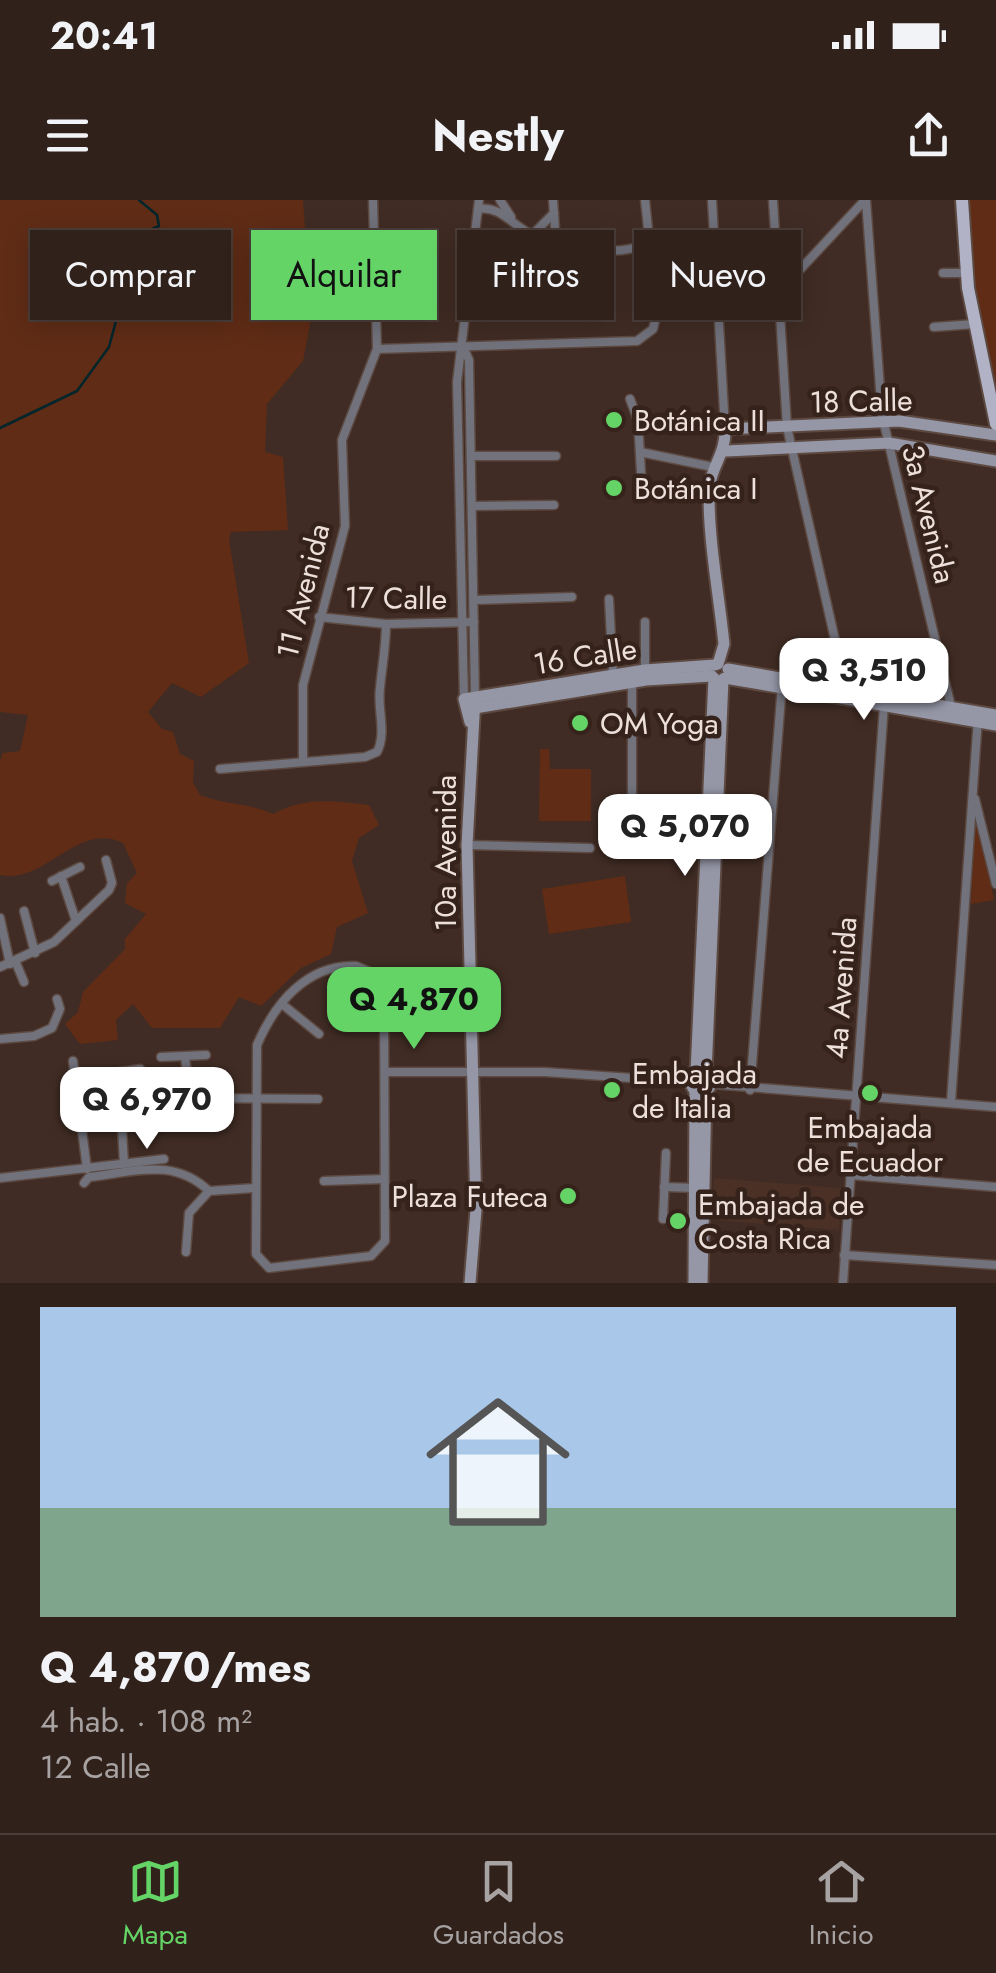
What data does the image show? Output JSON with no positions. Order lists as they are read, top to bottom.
{
  "streets": {
    "street": [
      "18 Calle",
      "3a Avenida",
      "11 Avenida",
      "17 Calle",
      "16 Calle",
      "10a Avenida",
      "4a Avenida"
    ]
  },
  "crossings": [
    ["18 Calle", "3a Avenida"],
    ["3a Avenida", "16 Calle"],
    ["11 Avenida", "17 Calle"],
    ["17 Calle", "10a Avenida"],
    ["16 Calle", "10a Avenida"],
    ["16 Calle", "4a Avenida"]
  ],
  "places": [
    "Botánica II",
    "Botánica I",
    "OM Yoga",
    "Embajada de Italia",
    "Embajada de Ecuador",
    "Plaza Futeca",
    "Embajada de Costa Rica"
  ],
  "page": {
    "status": "20:41",
    "header": "Nestly",
    "chip": [
      "Comprar",
      "Alquilar",
      "Filtros",
      "Nuevo"
    ],
    "price": [
      "Q 3,510",
      "Q 5,070",
      "Q 4,870",
      "Q 6,970"
    ],
    "list": [
      {
        "name": "Q 4,870/mes",
        "note": "4 hab. · 108 m² · 12 Calle"
      }
    ],
    "tabs": ["Mapa", "Guardados", "Inicio"]
  }
}
